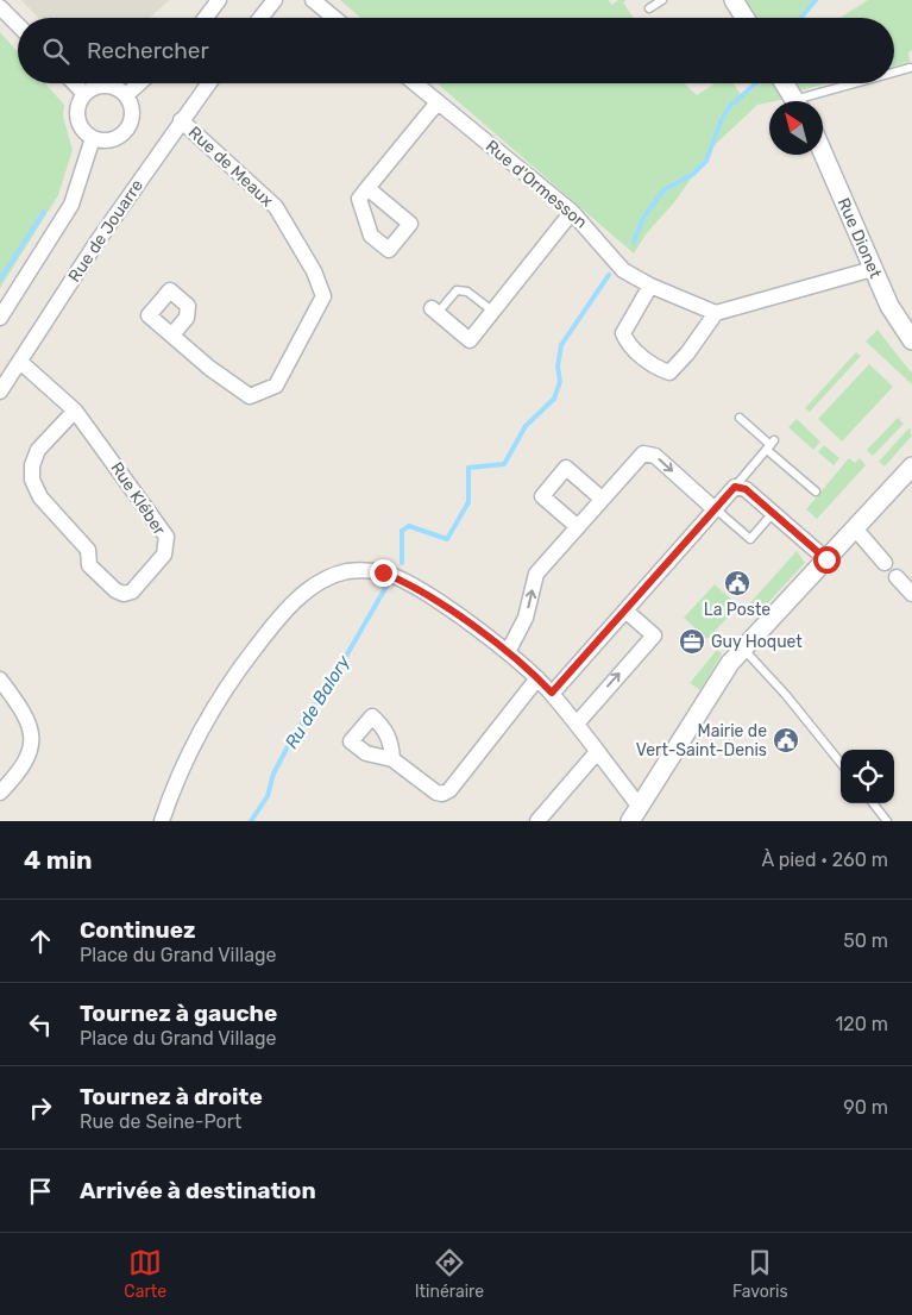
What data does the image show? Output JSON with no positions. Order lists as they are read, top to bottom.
{
  "streets": {
    "street": [
      "Rue de Meaux",
      "Rue d'Ormesson",
      "Rue de Jouarre",
      "Rue Dionet",
      "Rue Kléber"
    ]
  },
  "crossings": [
    ["Rue de Meaux", "Rue de Jouarre"],
    ["Rue de Jouarre", "Rue Kléber"]
  ],
  "water": ["Ru de Balory"],
  "places": {
    "public building": ["La Poste", "Mairie de Vert-Saint-Denis"],
    "office": ["Guy Hoquet"]
  },
  "north": "top left",
  "page": {
    "search": "Rechercher",
    "heading": ["4 min", "À pied · 260 m"],
    "list": [
      ["Continuez", "Place du Grand Village", "50 m"],
      ["Tournez à gauche", "Place du Grand Village", "120 m"],
      ["Tournez à droite", "Rue de Seine-Port", "90 m"],
      "Arrivée à destination"
    ],
    "nav": ["Carte", "Itinéraire", "Favoris"]
  }
}
